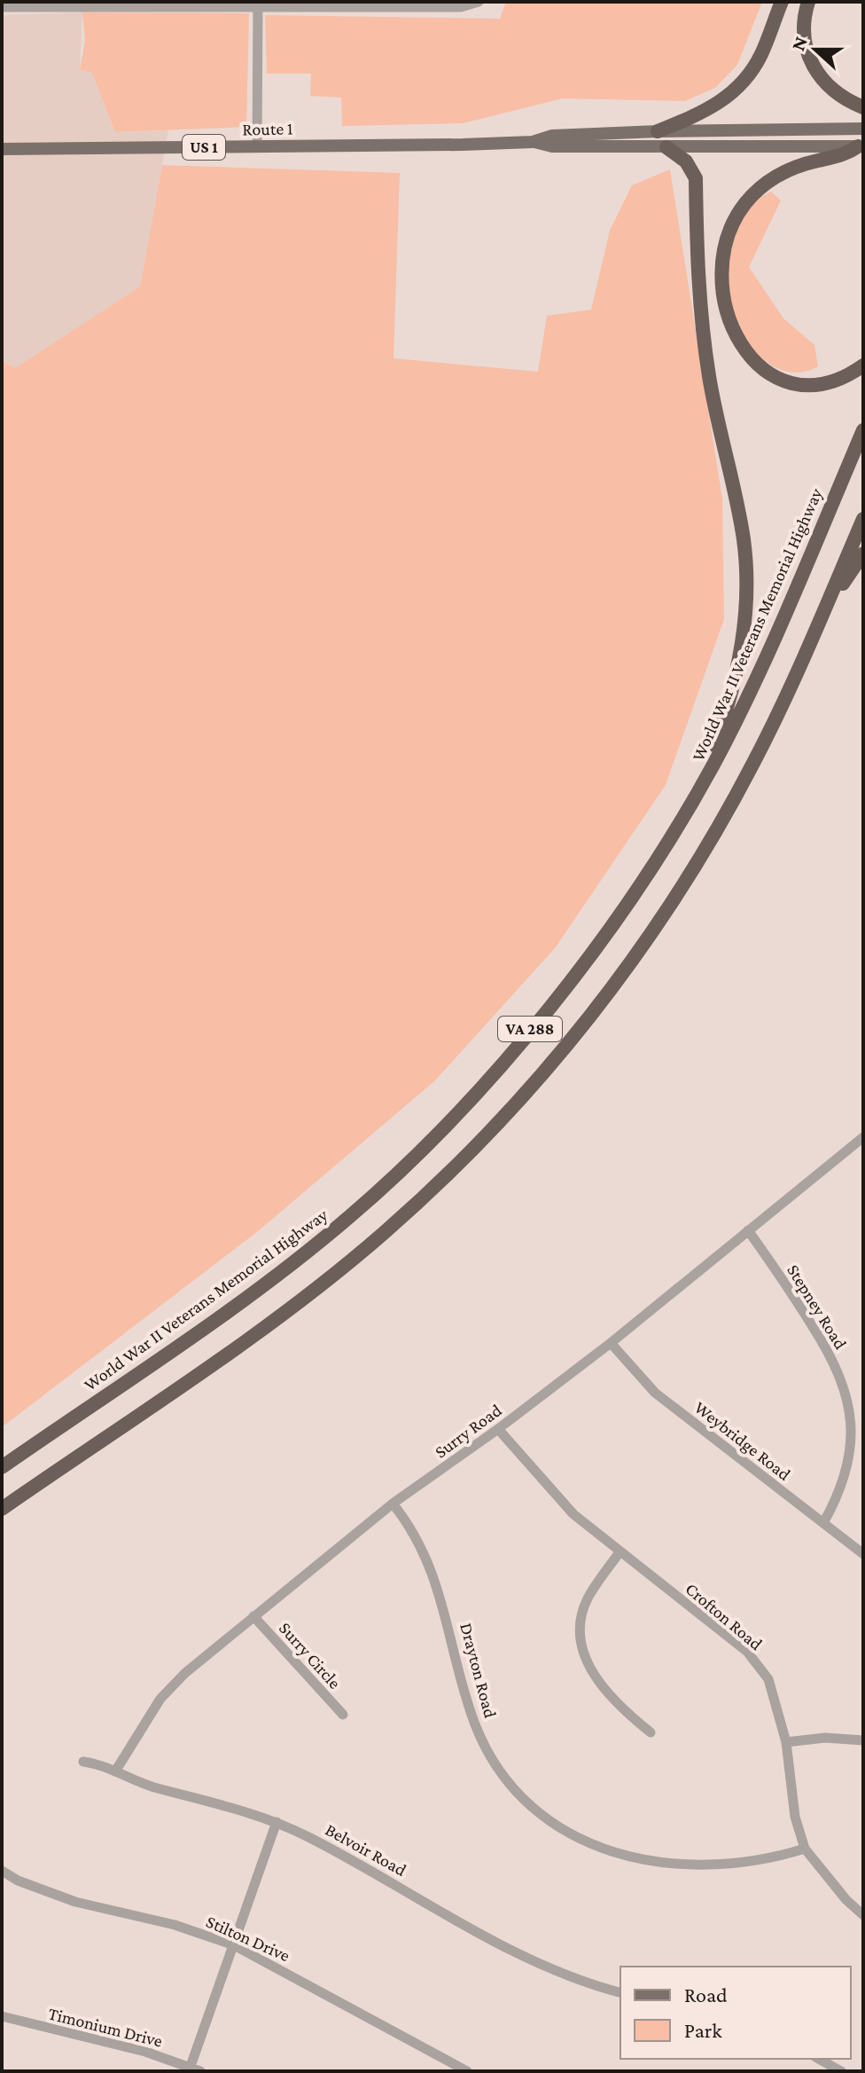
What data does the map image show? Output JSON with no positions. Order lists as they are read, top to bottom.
{
  "streets": {
    "highway": ["World War II Veterans Memorial Highway", "VA 288"],
    "main road": ["Route 1", "US 1"],
    "street": [
      "Stepney Road",
      "Surry Road",
      "Weybridge Road",
      "Crofton Road",
      "Surry Circle",
      "Drayton Road",
      "Belvoir Road",
      "Stilton Drive",
      "Timonium Drive"
    ]
  },
  "crossings": [
    ["Stepney Road", "Surry Road"],
    ["Stepney Road", "Weybridge Road"],
    ["Surry Road", "Weybridge Road"],
    ["Surry Road", "Crofton Road"],
    ["Surry Road", "Surry Circle"],
    ["Surry Road", "Drayton Road"],
    ["Surry Road", "Belvoir Road"],
    ["Crofton Road", "Drayton Road"]
  ],
  "legend": ["Road", "Park"],
  "north": "left"
}
